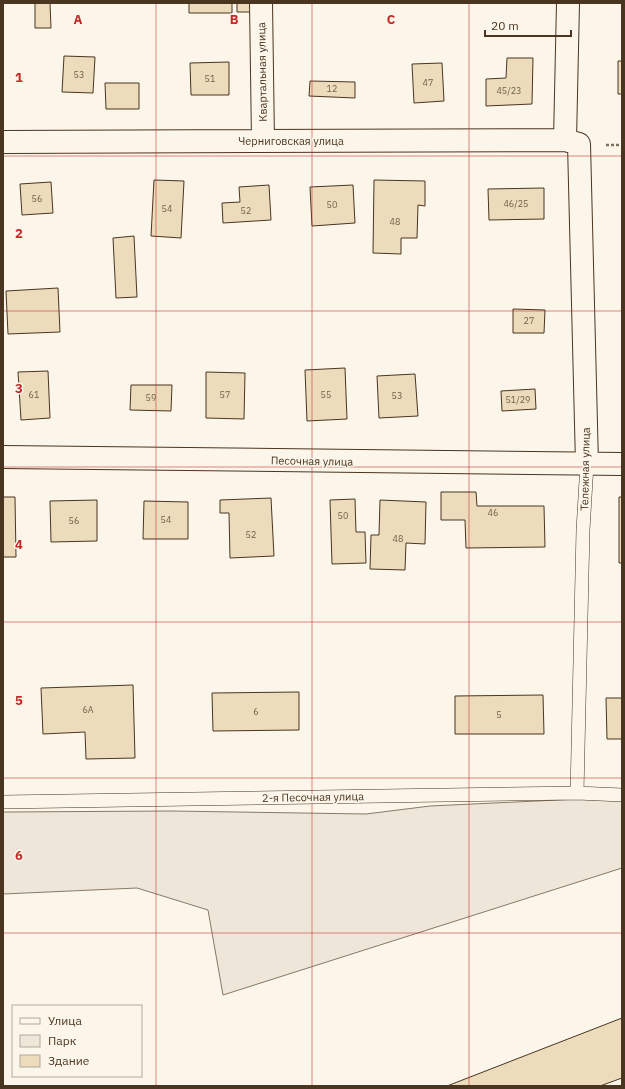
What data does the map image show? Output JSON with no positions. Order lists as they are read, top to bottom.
{
  "streets": {
    "street": [
      "Квартальная улица",
      "Черниговская улица",
      "Песочная улица",
      "Тележная улица"
    ],
    "lane": ["2-я Песочная улица"]
  },
  "crossings": [
    ["Квартальная улица", "Черниговская улица"],
    ["Черниговская улица", "Тележная улица"],
    ["Песочная улица", "Тележная улица"],
    ["Тележная улица", "2-я Песочная улица"]
  ],
  "house_numbers": [
    "53",
    "51",
    "47",
    "12",
    "45/23",
    "56",
    "46/25",
    "50",
    "54",
    "52",
    "48",
    "27",
    "61",
    "57",
    "55",
    "53",
    "59",
    "51/29",
    "46",
    "50",
    "54",
    "56",
    "52",
    "48",
    "6А",
    "6",
    "5"
  ],
  "legend": ["Улица", "Парк", "Здание"],
  "scale_bar": "20 m",
  "grid": {
    "columns": ["A", "B", "C"],
    "rows": [
      "1",
      "2",
      "3",
      "4",
      "5",
      "6"
    ]
  }
}
